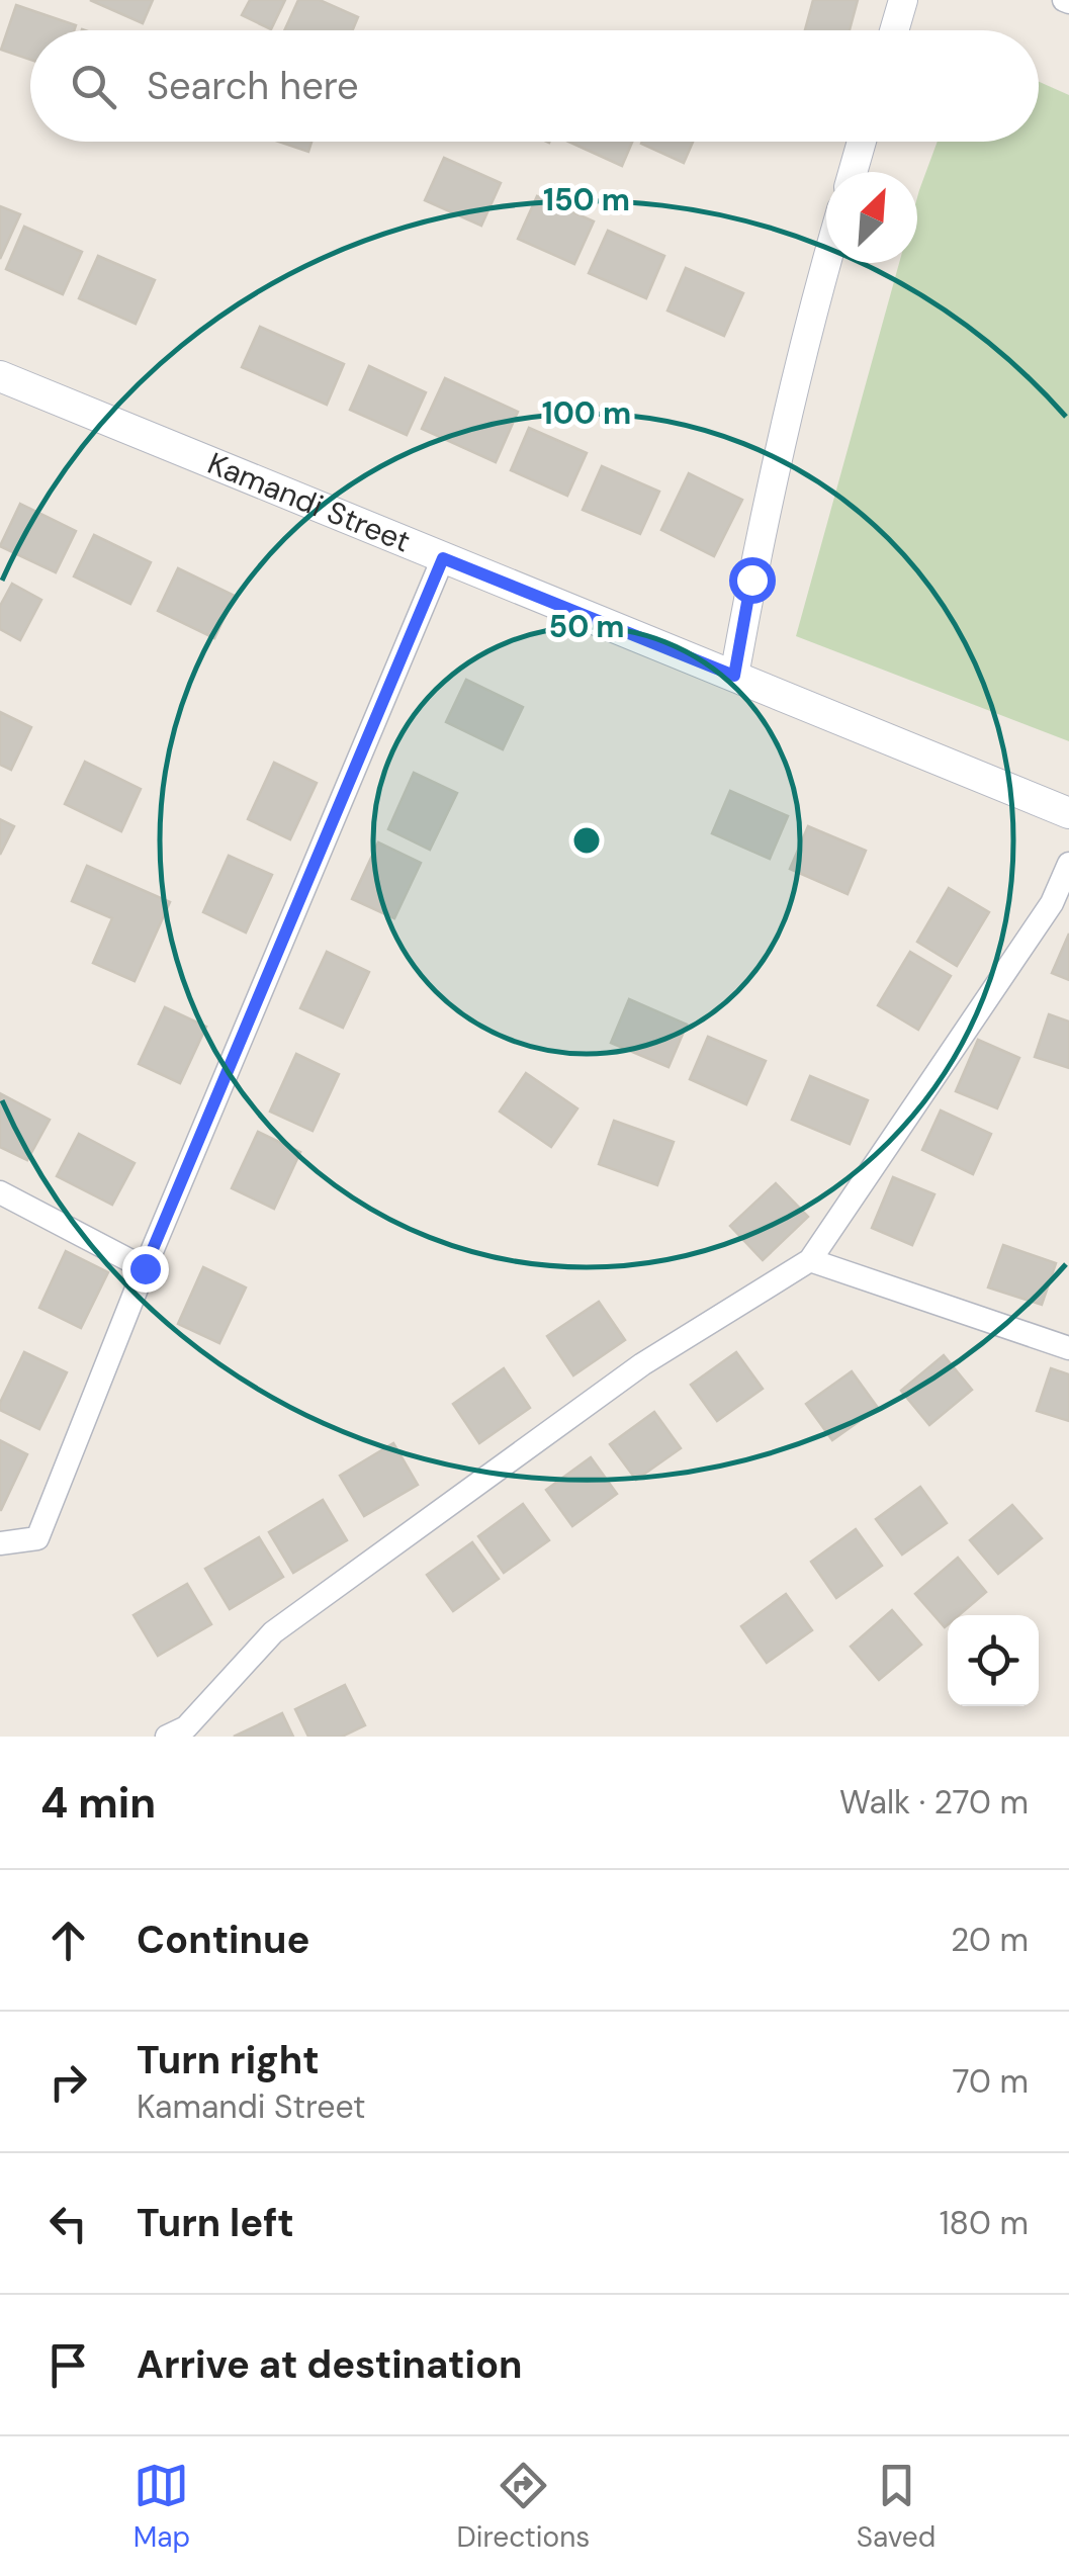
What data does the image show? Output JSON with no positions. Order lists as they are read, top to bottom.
{
  "streets": {
    "main road": ["Kamandi Street"]
  },
  "north": "top right",
  "page": {
    "search": "Search here",
    "heading": ["4 min", "Walk · 270 m"],
    "list": [
      ["Continue", "20 m"],
      ["Turn right", "Kamandi Street", "70 m"],
      ["Turn left", "180 m"],
      "Arrive at destination"
    ],
    "nav": ["Map", "Directions", "Saved"]
  },
  "rings": ["150 m", "100 m", "50 m"]
}
